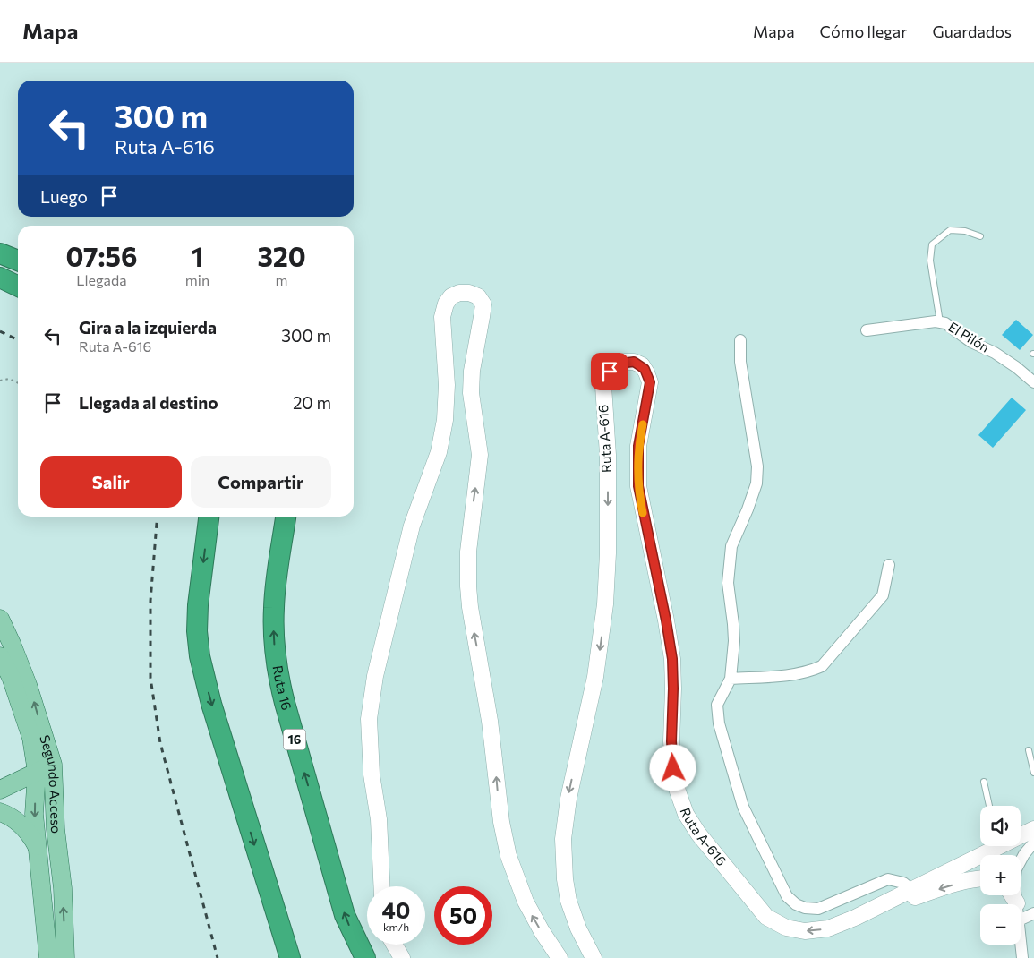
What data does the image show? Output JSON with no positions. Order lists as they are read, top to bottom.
{
  "streets": {
    "highway": ["Ruta 16", "16"],
    "main road": ["Ruta A-616", "Segundo Acceso"],
    "street": ["El Pilón"]
  },
  "page": {
    "header": "Mapa",
    "nav": ["Mapa", "Cómo llegar", "Guardados"],
    "turn": ["300 m", "Ruta A-616"],
    "then": "Luego",
    "eta": [
      "07:56",
      "Llegada",
      "1",
      "min",
      "320",
      "m"
    ],
    "list": [
      {
        "name": "Gira a la izquierda",
        "note": "Ruta A-616",
        "value": "300 m"
      },
      {
        "name": "Llegada al destino",
        "value": "20 m"
      }
    ],
    "buttons": ["Salir", "Compartir"],
    "map_buttons": ["+", "−"],
    "speed": "40 km/h",
    "limit": "50"
  }
}
